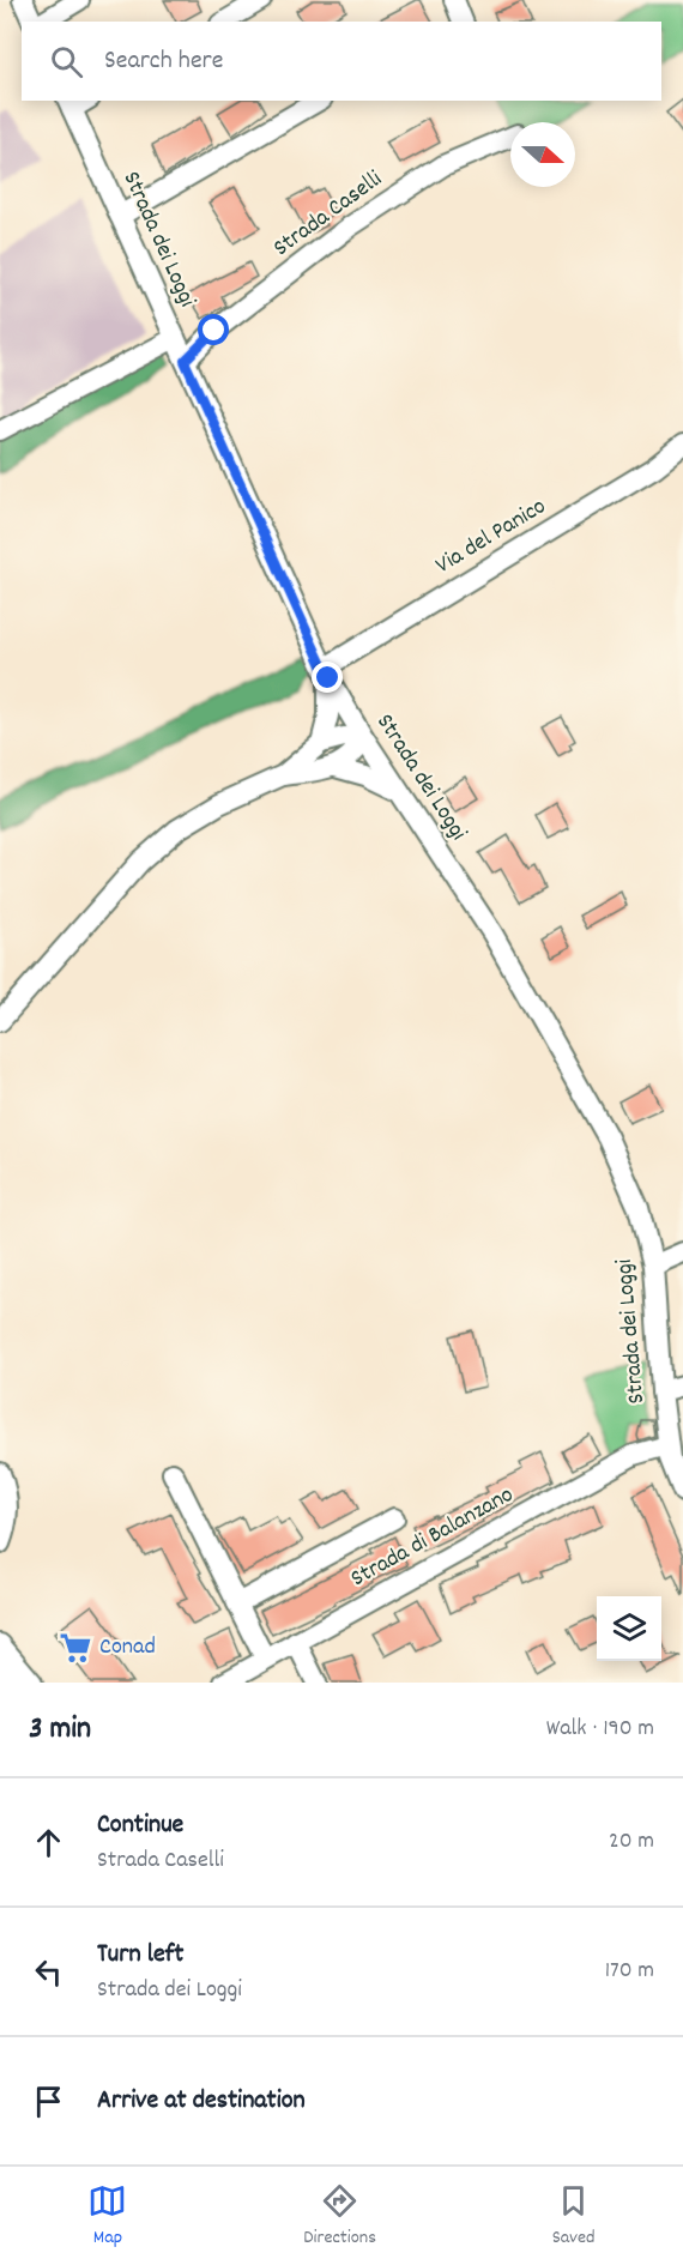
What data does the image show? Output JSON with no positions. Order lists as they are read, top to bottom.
{
  "streets": {
    "street": [
      "Strada Caselli",
      "Strada dei Loggi",
      "Via del Panico",
      "Strada di Balanzano"
    ]
  },
  "crossings": [
    ["Strada Caselli", "Strada dei Loggi"],
    ["Strada dei Loggi", "Via del Panico"],
    ["Strada dei Loggi", "Strada di Balanzano"]
  ],
  "places": {
    "supermarket": ["Conad"]
  },
  "north": "right",
  "page": {
    "search": "Search here",
    "heading": ["3 min", "Walk · 190 m"],
    "list": [
      ["Continue", "Strada Caselli", "20 m"],
      ["Turn left", "Strada dei Loggi", "170 m"],
      "Arrive at destination"
    ],
    "nav": ["Map", "Directions", "Saved"]
  }
}
